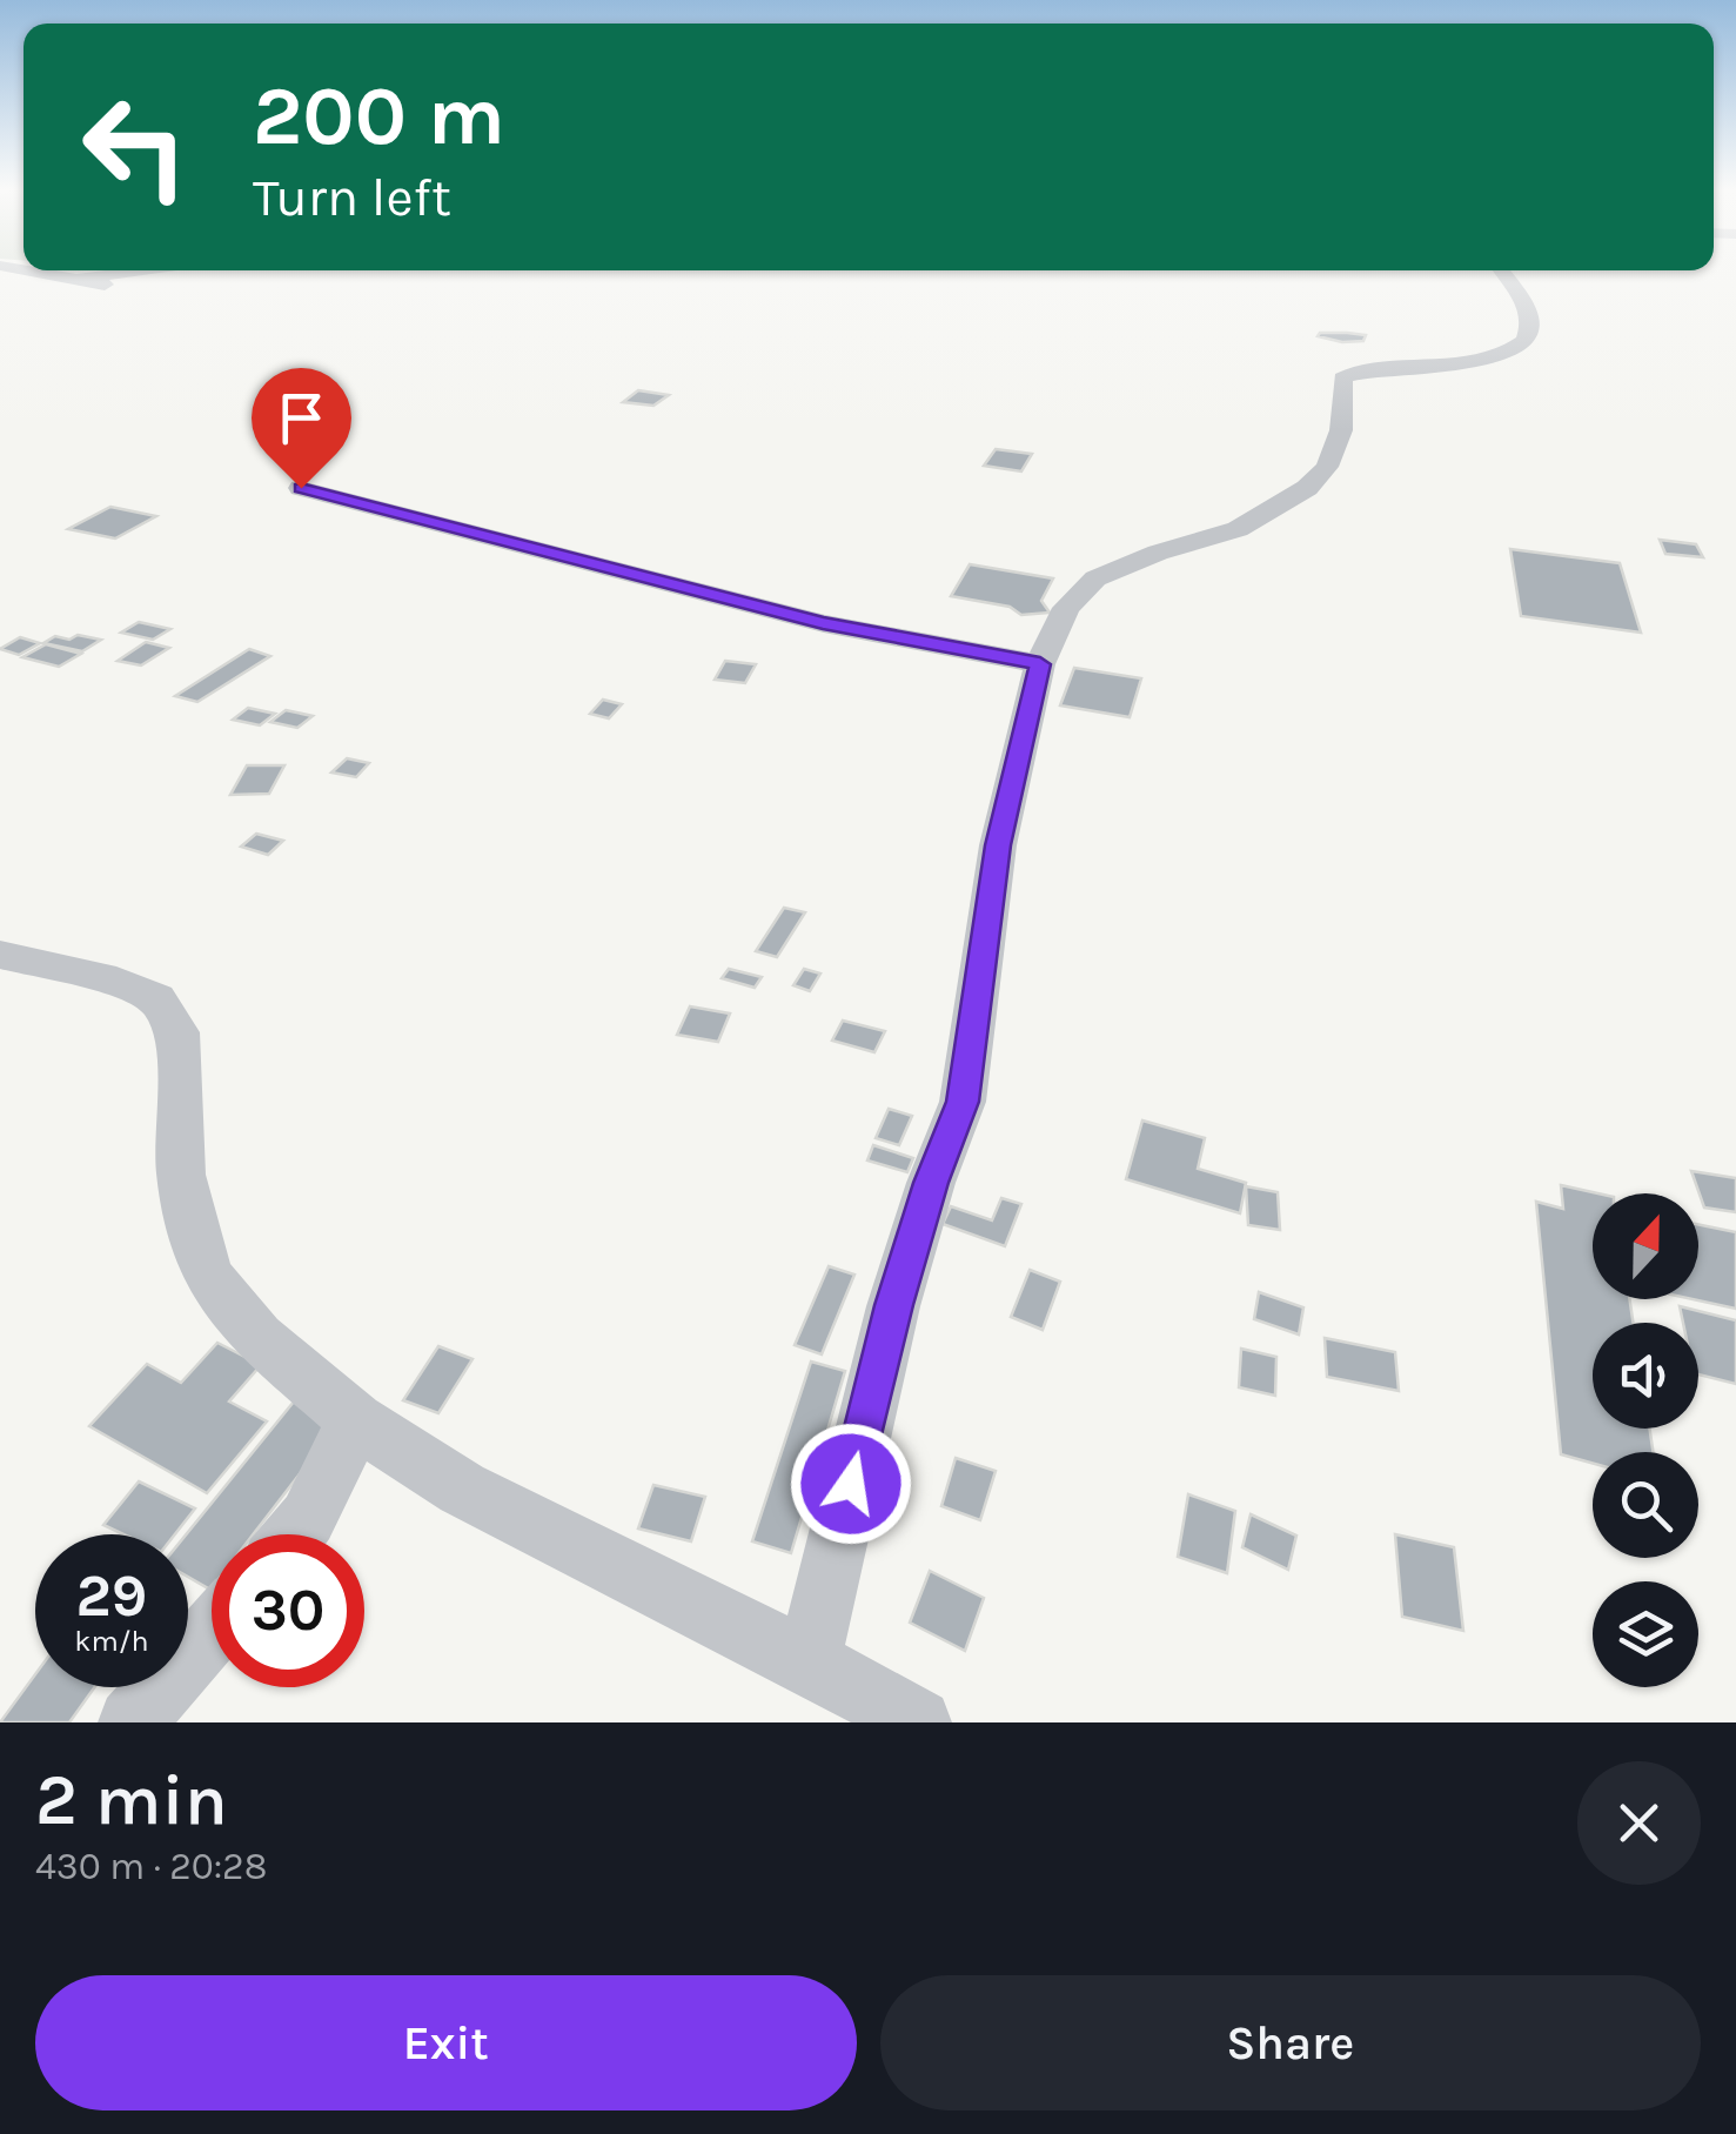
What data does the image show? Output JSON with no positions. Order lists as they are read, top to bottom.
{
  "north": "top",
  "page": {
    "turn": ["200 m", "Turn left"],
    "speed": "29 km/h",
    "limit": "30",
    "heading": ["2 min", "430 m · 20:28"],
    "buttons": ["Exit", "Share"]
  }
}
